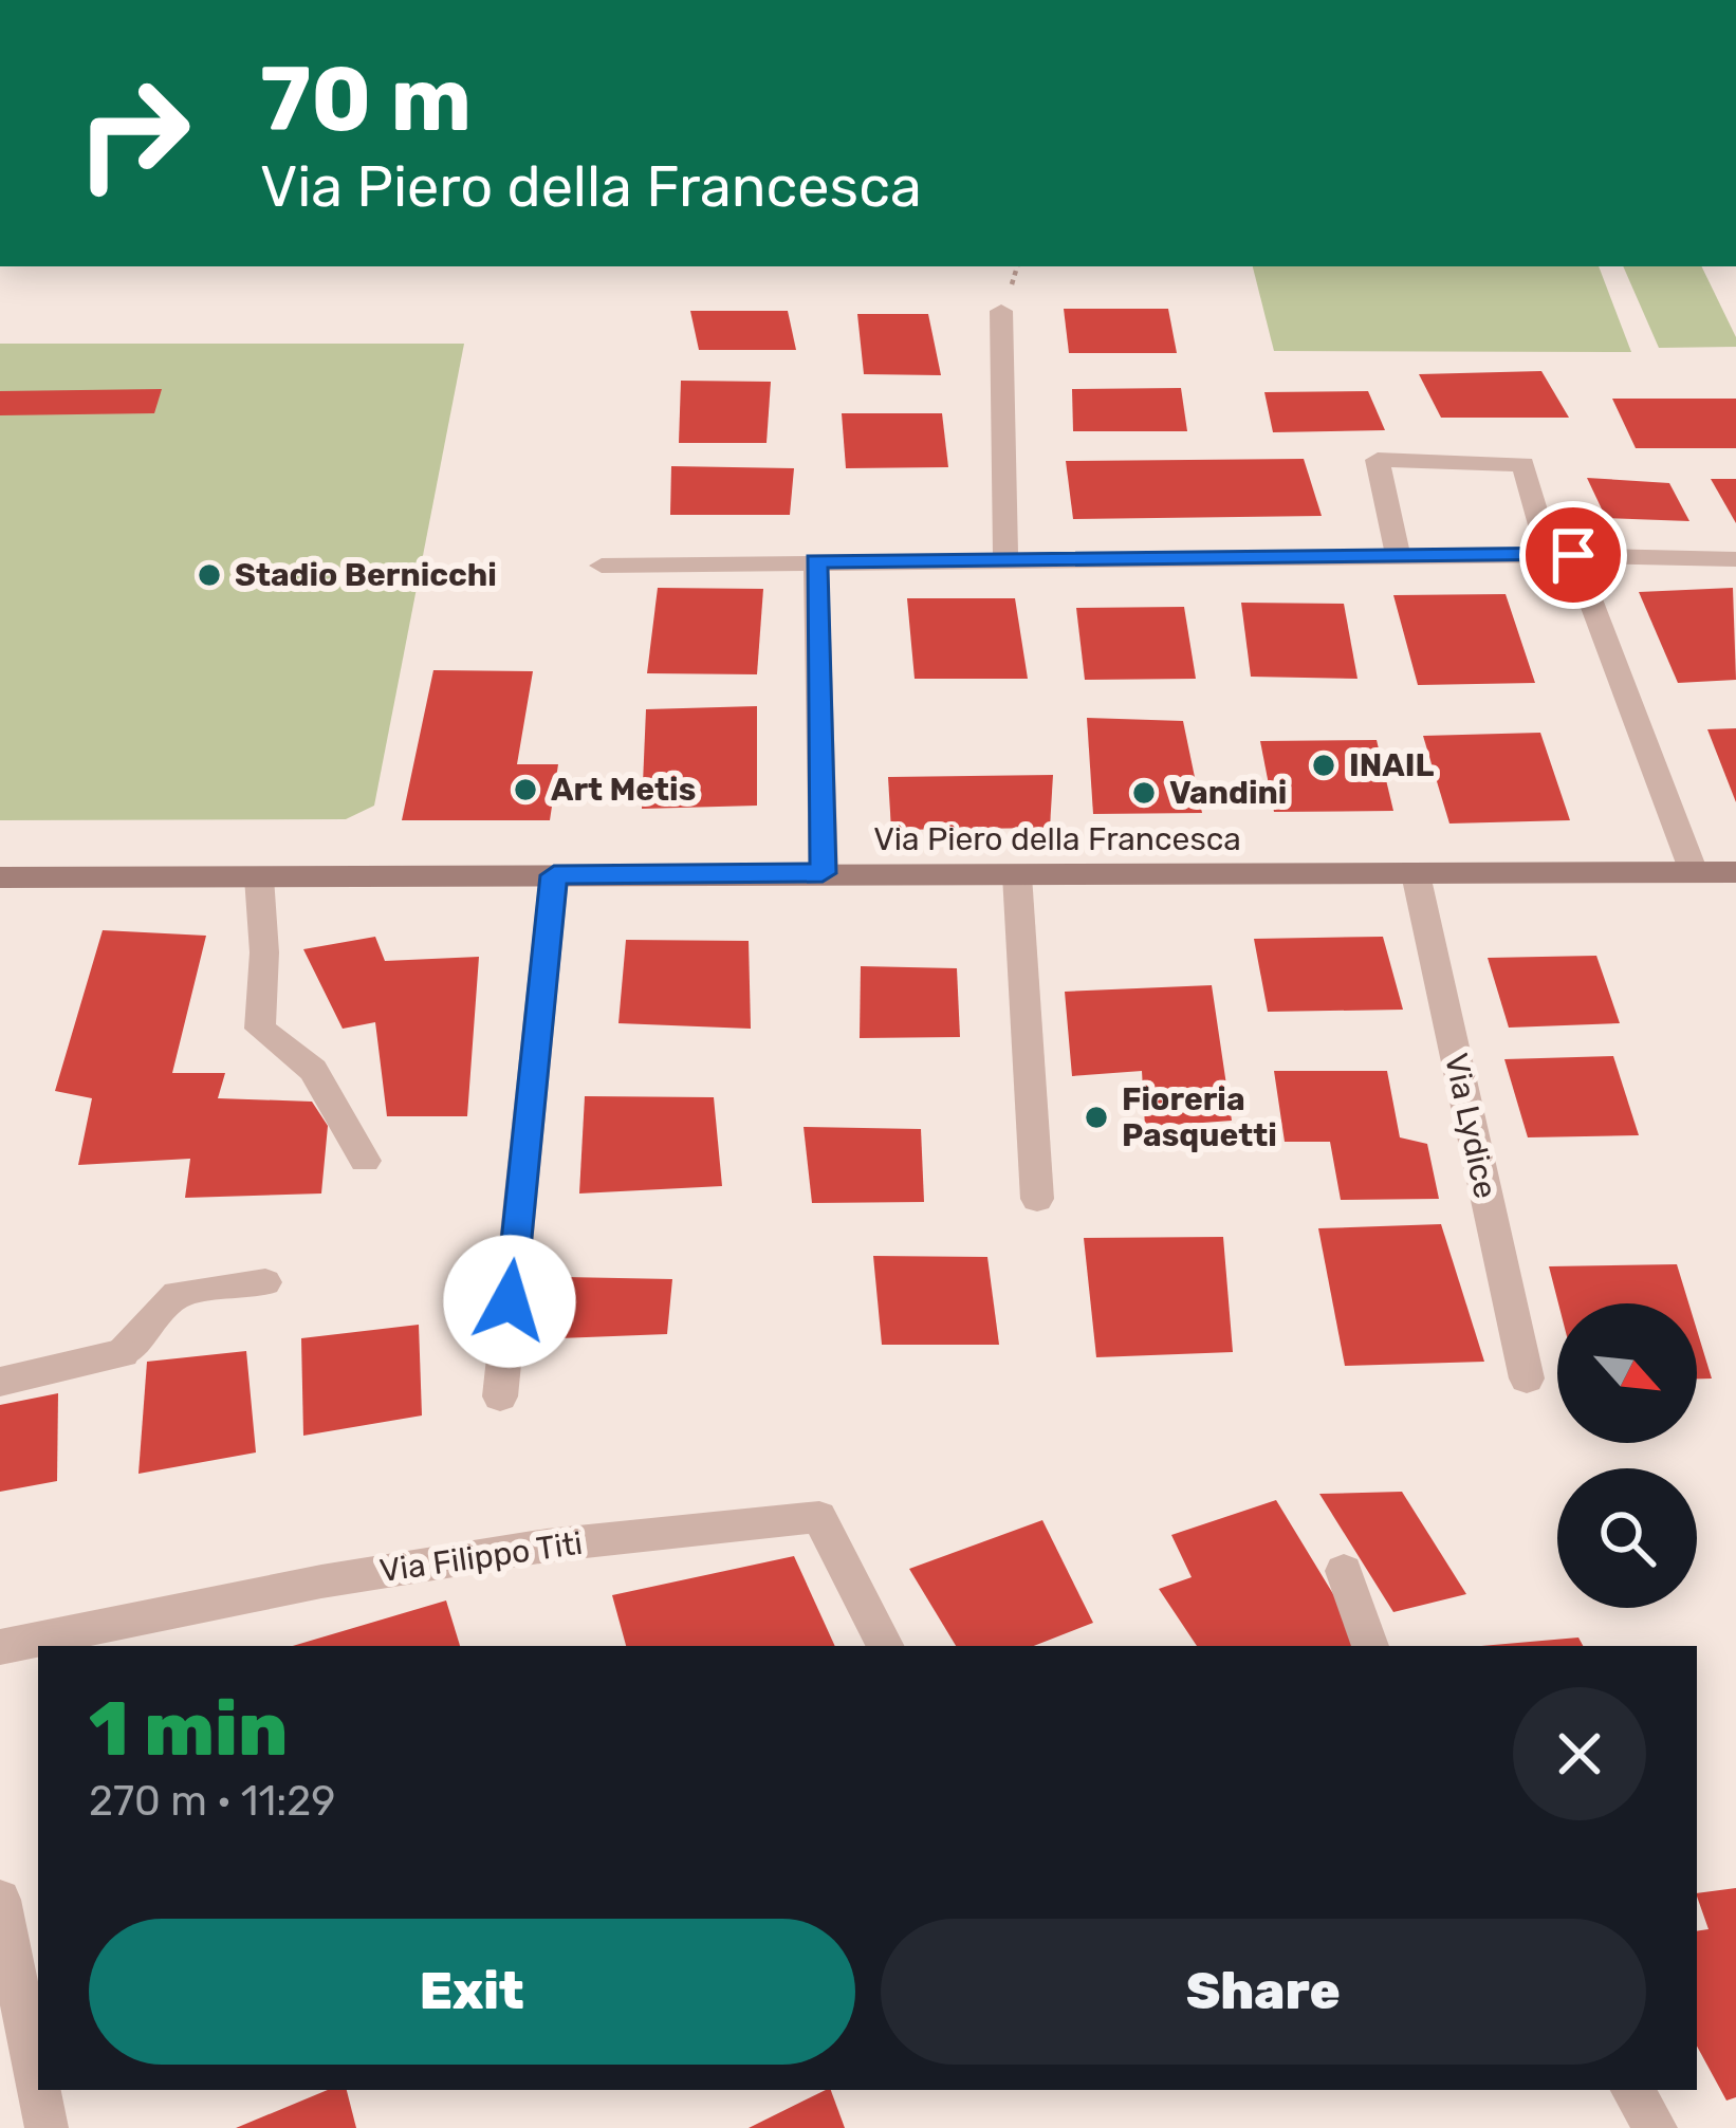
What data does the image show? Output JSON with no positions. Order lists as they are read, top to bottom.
{
  "streets": {
    "main road": ["Via Piero della Francesca"],
    "street": ["Via Lydice", "Via Filippo Titi"]
  },
  "crossings": [
    ["Via Piero della Francesca", "Via Lydice"]
  ],
  "places": [
    "Stadio Bernicchi",
    "INAIL",
    "Art Metis",
    "Vandini",
    "Fioreria Pasquetti"
  ],
  "north": "bottom right",
  "page": {
    "turn": ["70 m", "Via Piero della Francesca"],
    "heading": ["1 min", "270 m · 11:29"],
    "buttons": ["Exit", "Share"]
  }
}
